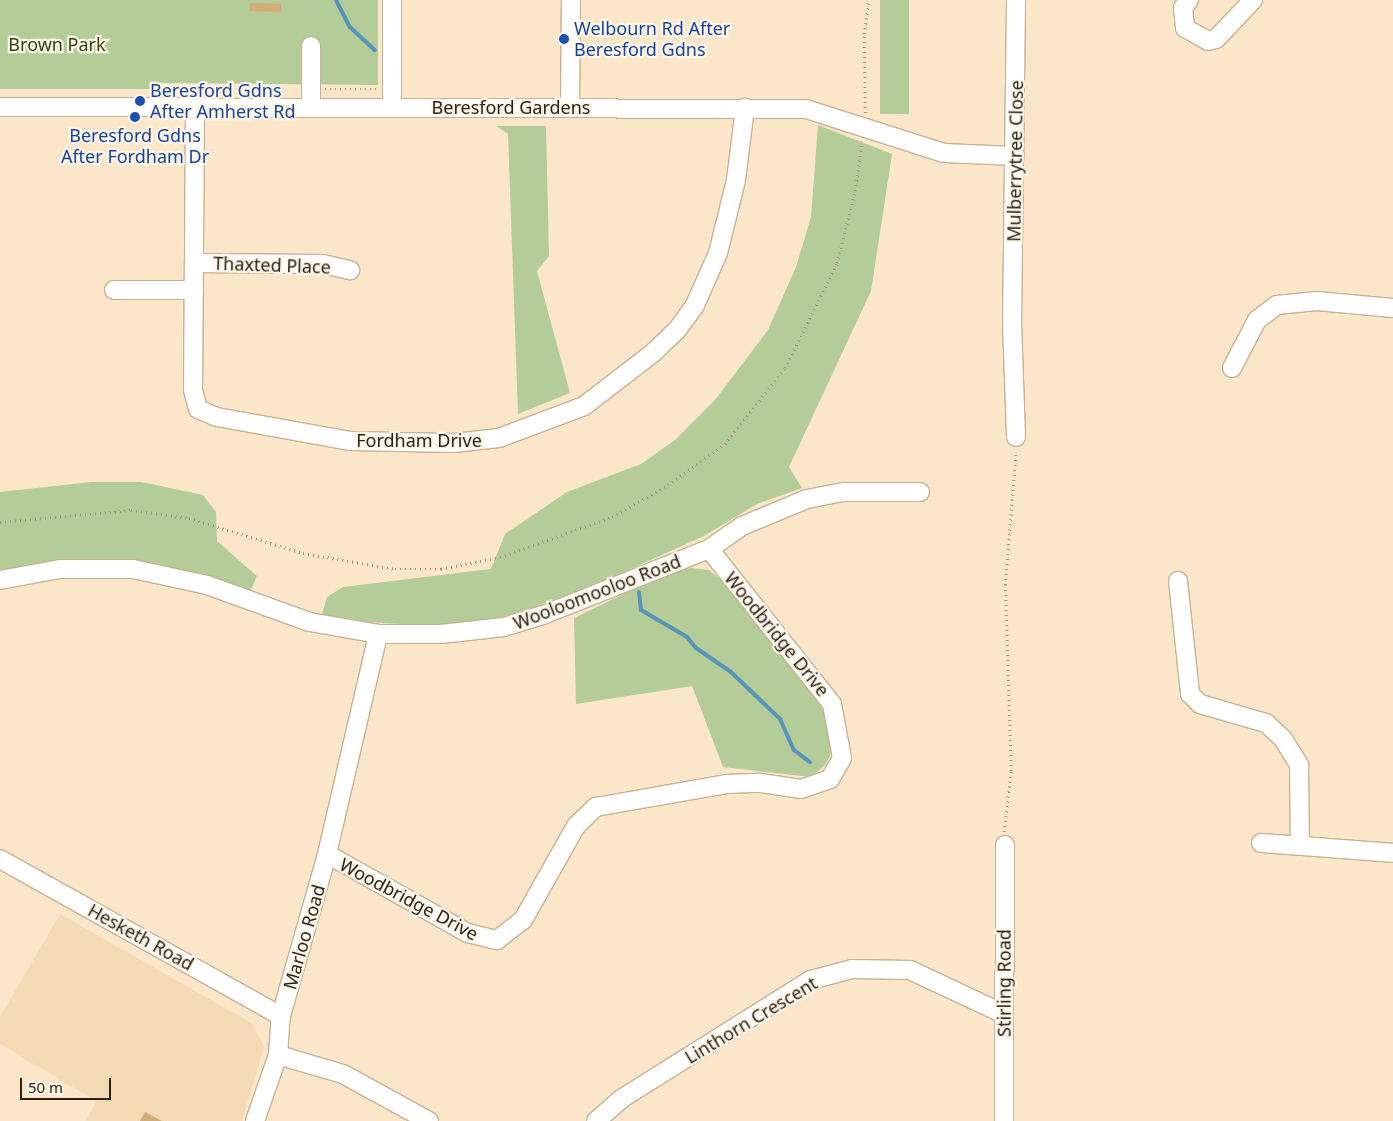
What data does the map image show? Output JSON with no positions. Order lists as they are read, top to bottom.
{
  "streets": {
    "street": [
      "Beresford Gardens",
      "Mulberrytree Close",
      "Thaxted Place",
      "Fordham Drive",
      "Wooloomooloo Road",
      "Woodbridge Drive",
      "Hesketh Road",
      "Marloo Road",
      "Stirling Road",
      "Linthorn Crescent"
    ]
  },
  "crossings": [
    ["Beresford Gardens", "Mulberrytree Close"],
    ["Beresford Gardens", "Fordham Drive"],
    ["Thaxted Place", "Fordham Drive"],
    ["Wooloomooloo Road", "Woodbridge Drive"],
    ["Wooloomooloo Road", "Marloo Road"],
    ["Woodbridge Drive", "Marloo Road"],
    ["Hesketh Road", "Marloo Road"],
    ["Stirling Road", "Linthorn Crescent"]
  ],
  "parks": ["Brown Park"],
  "places": ["Welbourn Rd After Beresford Gdns", "Beresford Gdns After Amherst Rd", "Beresford Gdns After Fordham Dr"],
  "scale_bar": "50 m"
}
